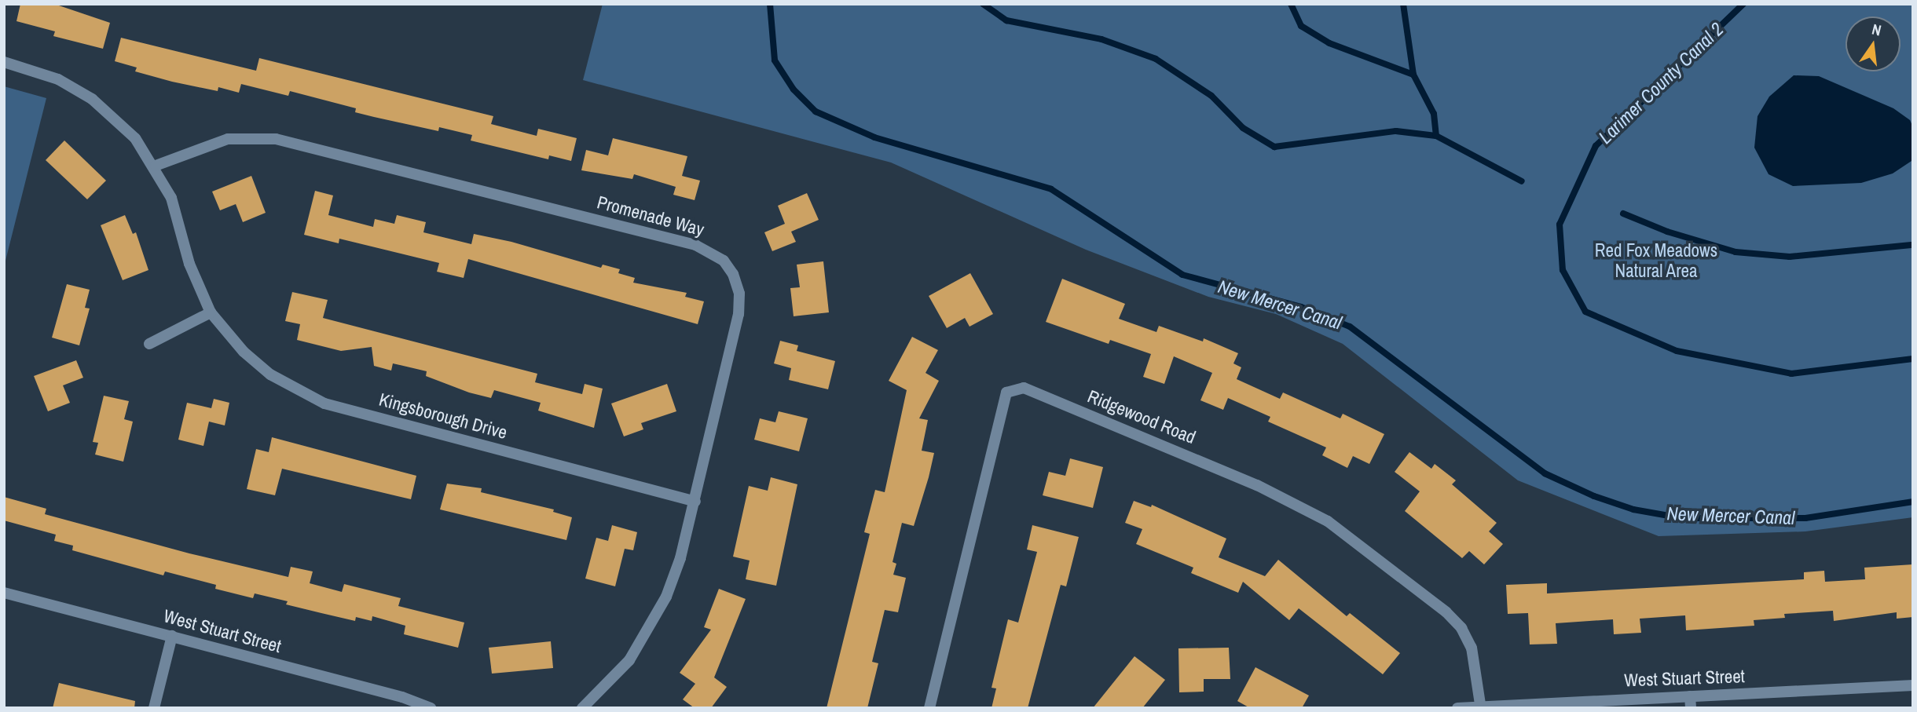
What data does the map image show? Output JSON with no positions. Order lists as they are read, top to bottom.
{
  "streets": {
    "street": [
      "Promenade Way",
      "Kingsborough Drive",
      "Ridgewood Road",
      "West Stuart Street"
    ]
  },
  "crossings": [
    ["Promenade Way", "Kingsborough Drive"],
    ["Ridgewood Road", "West Stuart Street"]
  ],
  "water": ["Larimer County Canal 2", "New Mercer Canal"],
  "parks": ["Red Fox Meadows Natural Area"],
  "north": "top"
}
